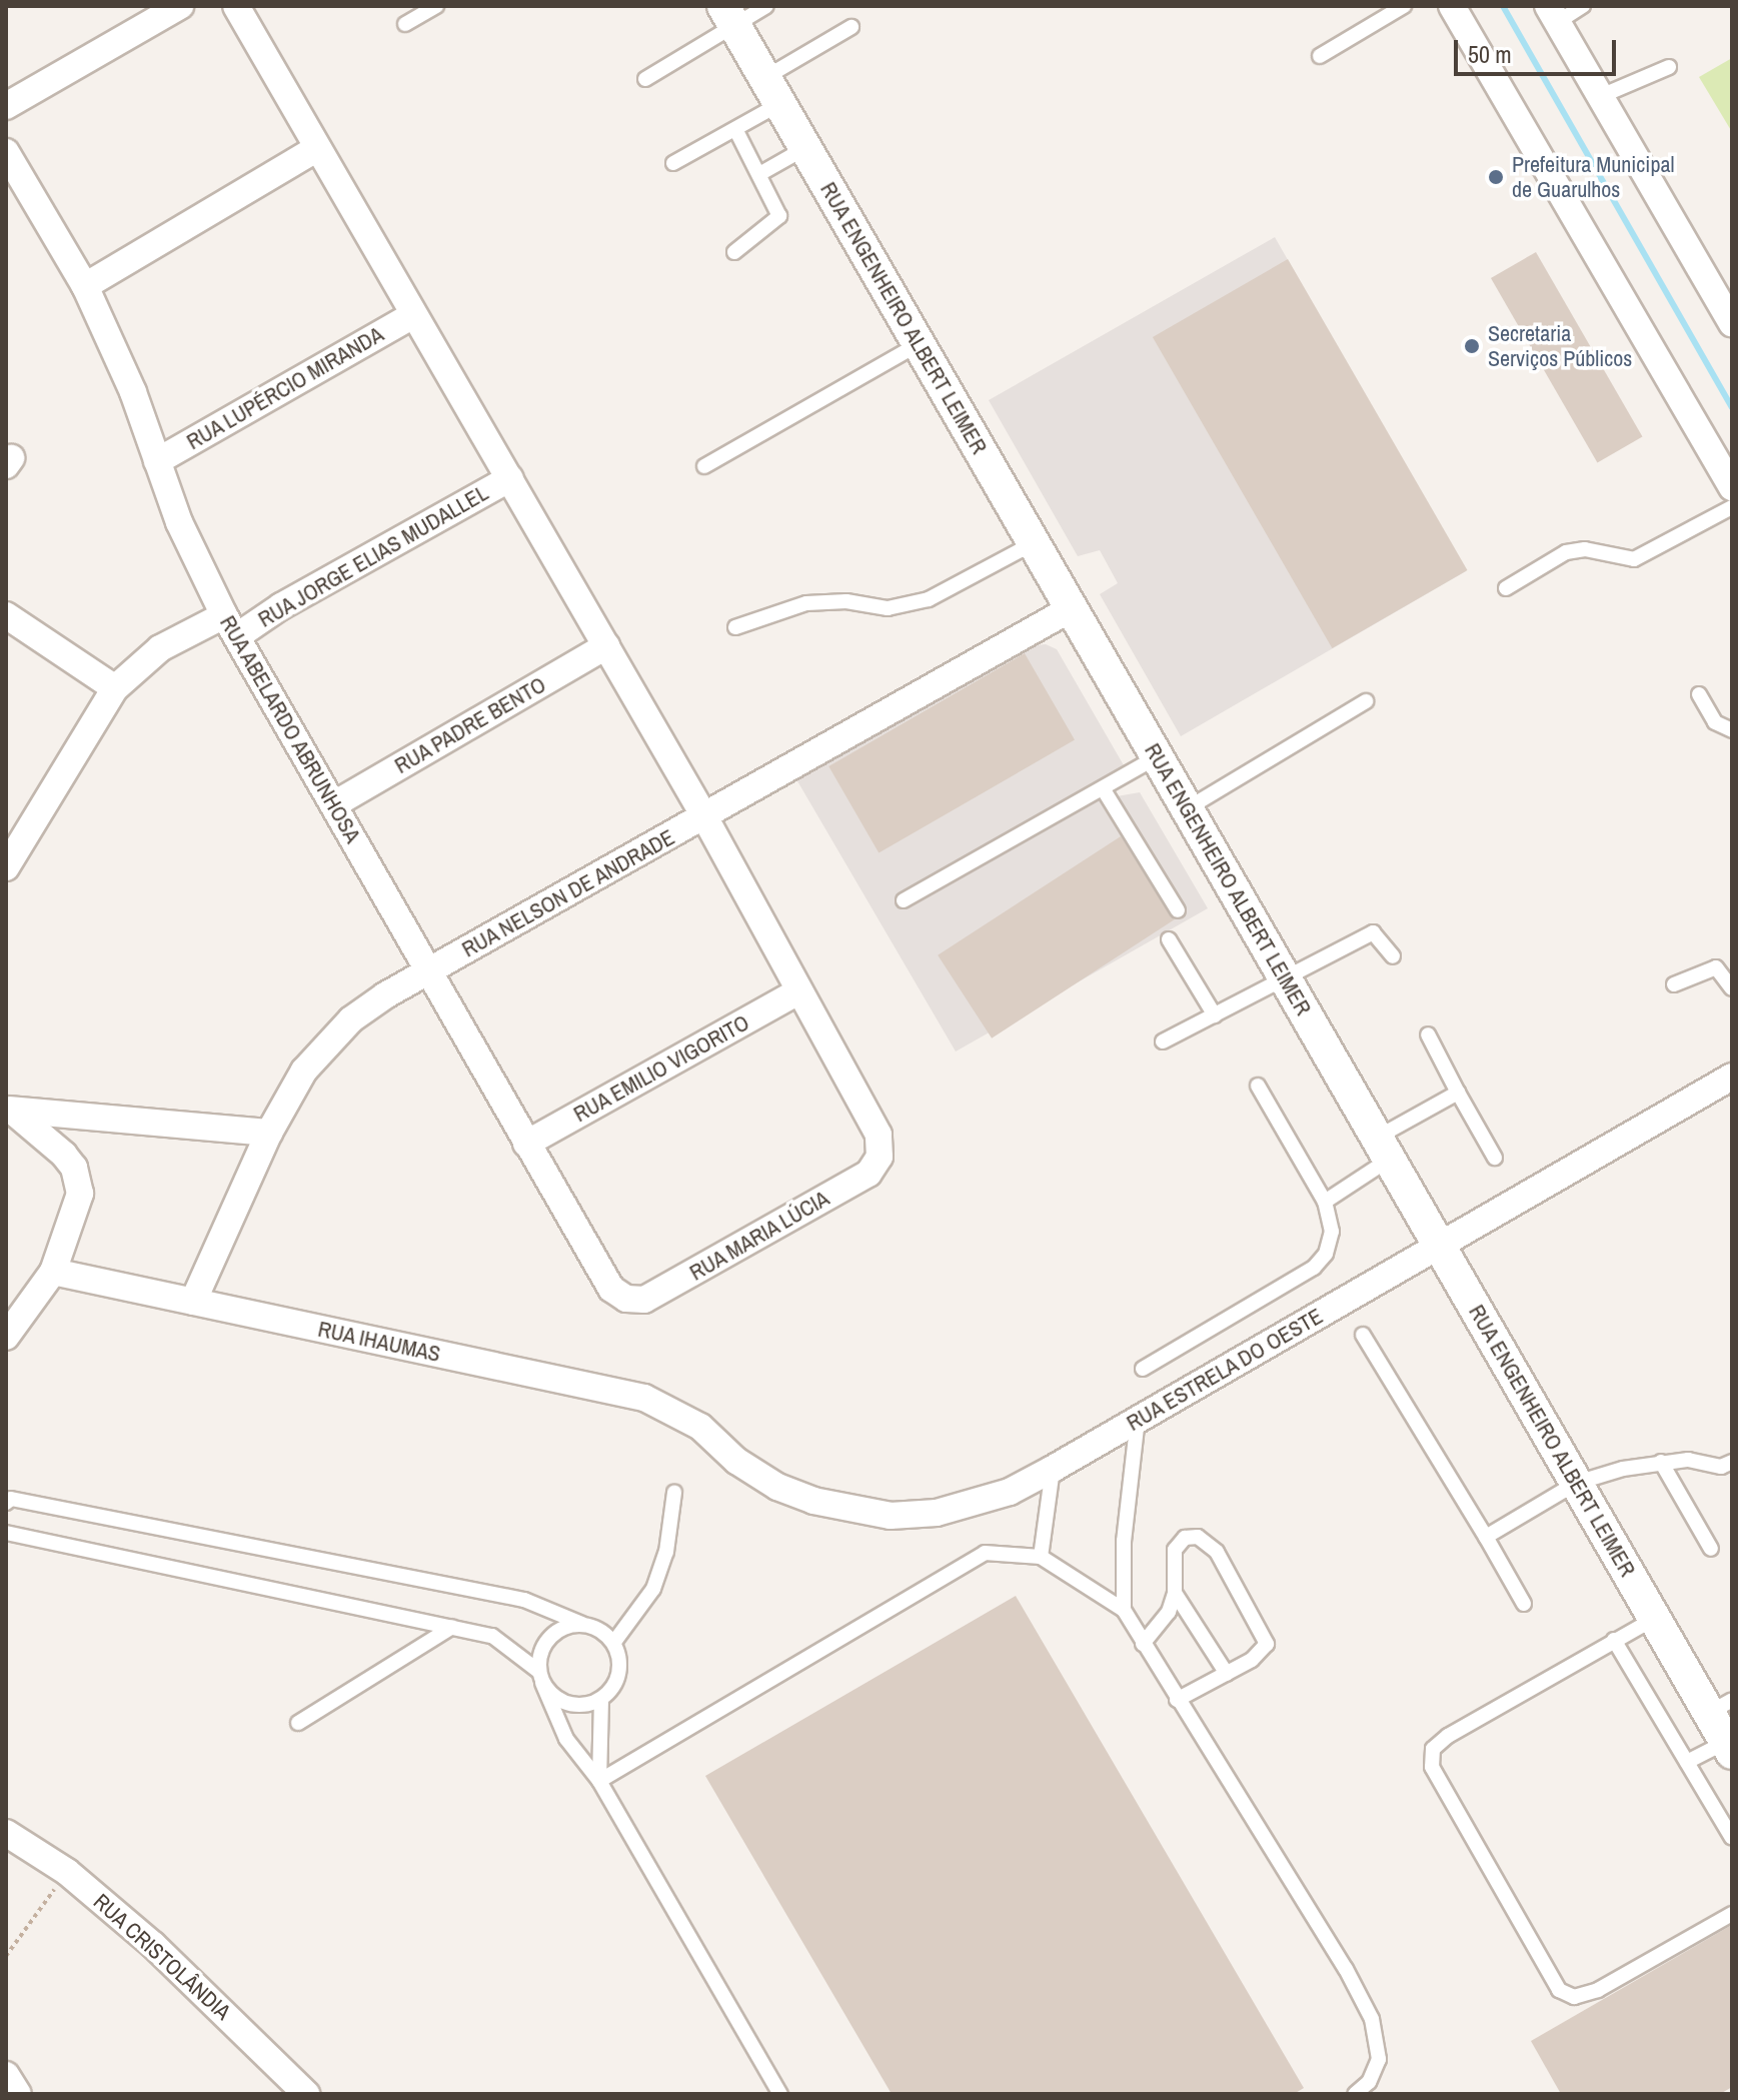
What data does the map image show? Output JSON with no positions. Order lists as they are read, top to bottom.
{
  "streets": {
    "street": [
      "RUA ENGENHEIRO ALBERT LEIMER",
      "RUA LUPÉRCIO MIRANDA",
      "RUA JORGE ELIAS MUDALLEL",
      "RUA PADRE BENTO",
      "RUA ABELARDO ABRUNHOSA",
      "RUA NELSON DE ANDRADE",
      "RUA EMILIO VIGORITO",
      "RUA MARIA LÚCIA",
      "RUA IHAUMAS",
      "RUA ESTRELA DO OESTE",
      "RUA CRISTOLÂNDIA"
    ]
  },
  "crossings": [
    ["RUA ENGENHEIRO ALBERT LEIMER", "RUA NELSON DE ANDRADE"],
    ["RUA ENGENHEIRO ALBERT LEIMER", "RUA ESTRELA DO OESTE"],
    ["RUA LUPÉRCIO MIRANDA", "RUA ABELARDO ABRUNHOSA"],
    ["RUA JORGE ELIAS MUDALLEL", "RUA ABELARDO ABRUNHOSA"],
    ["RUA PADRE BENTO", "RUA ABELARDO ABRUNHOSA"],
    ["RUA ABELARDO ABRUNHOSA", "RUA NELSON DE ANDRADE"],
    ["RUA ABELARDO ABRUNHOSA", "RUA EMILIO VIGORITO"],
    ["RUA ABELARDO ABRUNHOSA", "RUA MARIA LÚCIA"],
    ["RUA NELSON DE ANDRADE", "RUA IHAUMAS"],
    ["RUA EMILIO VIGORITO", "RUA MARIA LÚCIA"],
    ["RUA IHAUMAS", "RUA ESTRELA DO OESTE"]
  ],
  "places": ["Prefeitura Municipal de Guarulhos", "Secretaria Serviços Públicos"],
  "scale_bar": "50 m"
}
